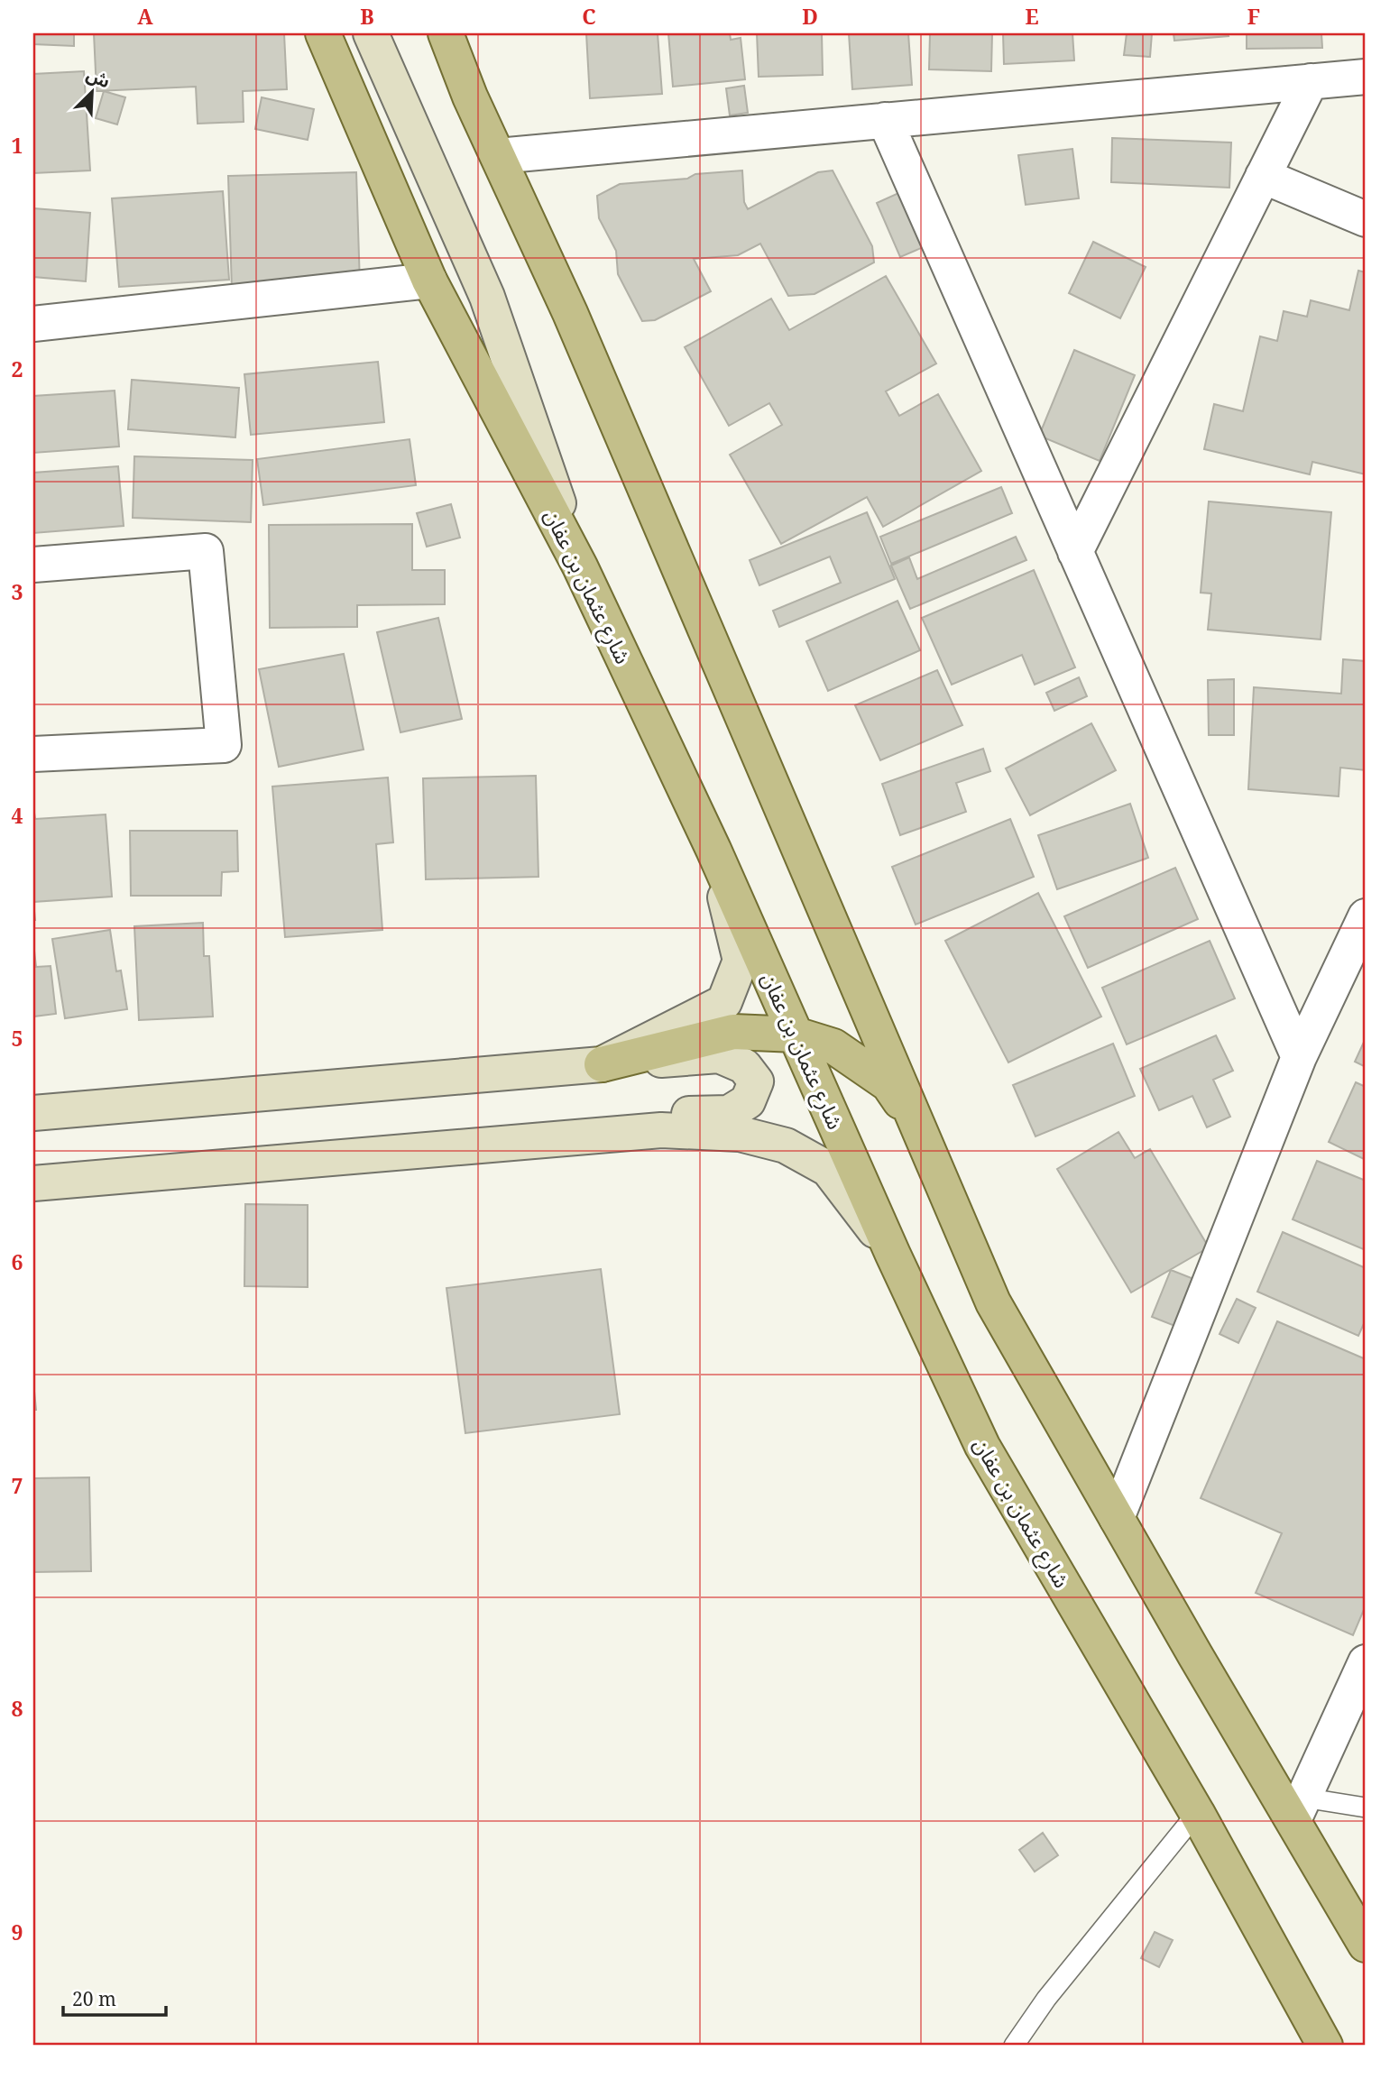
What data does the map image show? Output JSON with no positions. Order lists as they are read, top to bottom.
{
  "streets": {
    "main road": ["شارع عثمان بن عفان"]
  },
  "scale_bar": "20 m",
  "north": "top right",
  "grid": {
    "columns": [
      "A",
      "B",
      "C",
      "D",
      "E",
      "F"
    ],
    "rows": [
      "1",
      "2",
      "3",
      "4",
      "5",
      "6",
      "7",
      "8",
      "9"
    ]
  }
}
